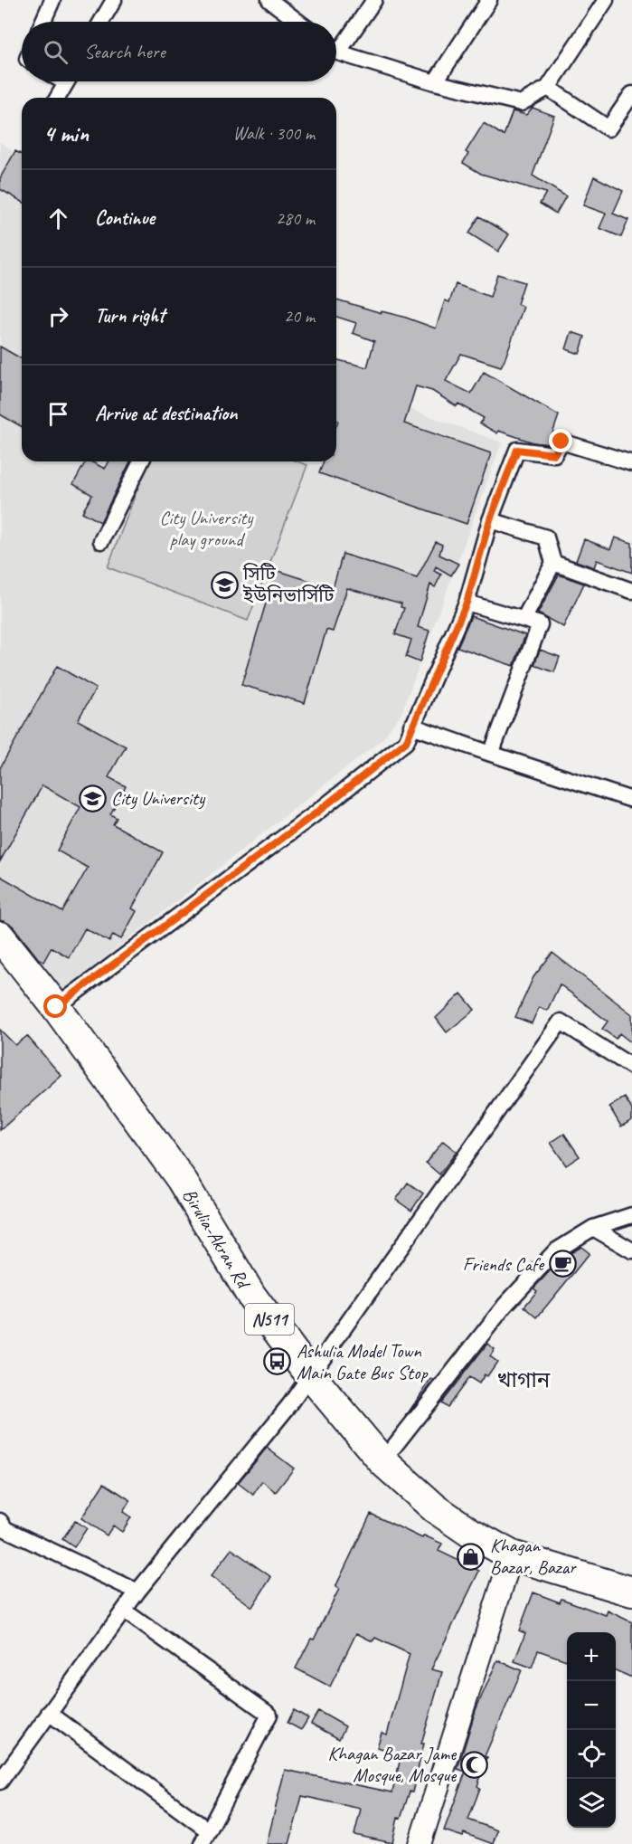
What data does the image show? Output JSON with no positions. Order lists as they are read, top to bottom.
{
  "streets": {
    "highway": ["Birulia-Akran Rd", "N511"]
  },
  "districts": ["খাগান"],
  "parks": ["City University play ground"],
  "places": {
    "school or university": ["সিটি ইউনিভার্সিটি", "City University"],
    "cafe": ["Friends Cafe"],
    "bus stop": ["Ashulia Model Town Main Gate Bus Stop"],
    "shop": ["Khagan Bazar, Bazar"],
    "mosque": ["Khagan Bazar Jame Mosque, Mosque"]
  },
  "page": {
    "search": "Search here",
    "heading": ["4 min", "Walk · 300 m"],
    "list": [
      ["Continue", "280 m"],
      ["Turn right", "20 m"],
      "Arrive at destination"
    ],
    "map_buttons": ["+", "−"]
  }
}
